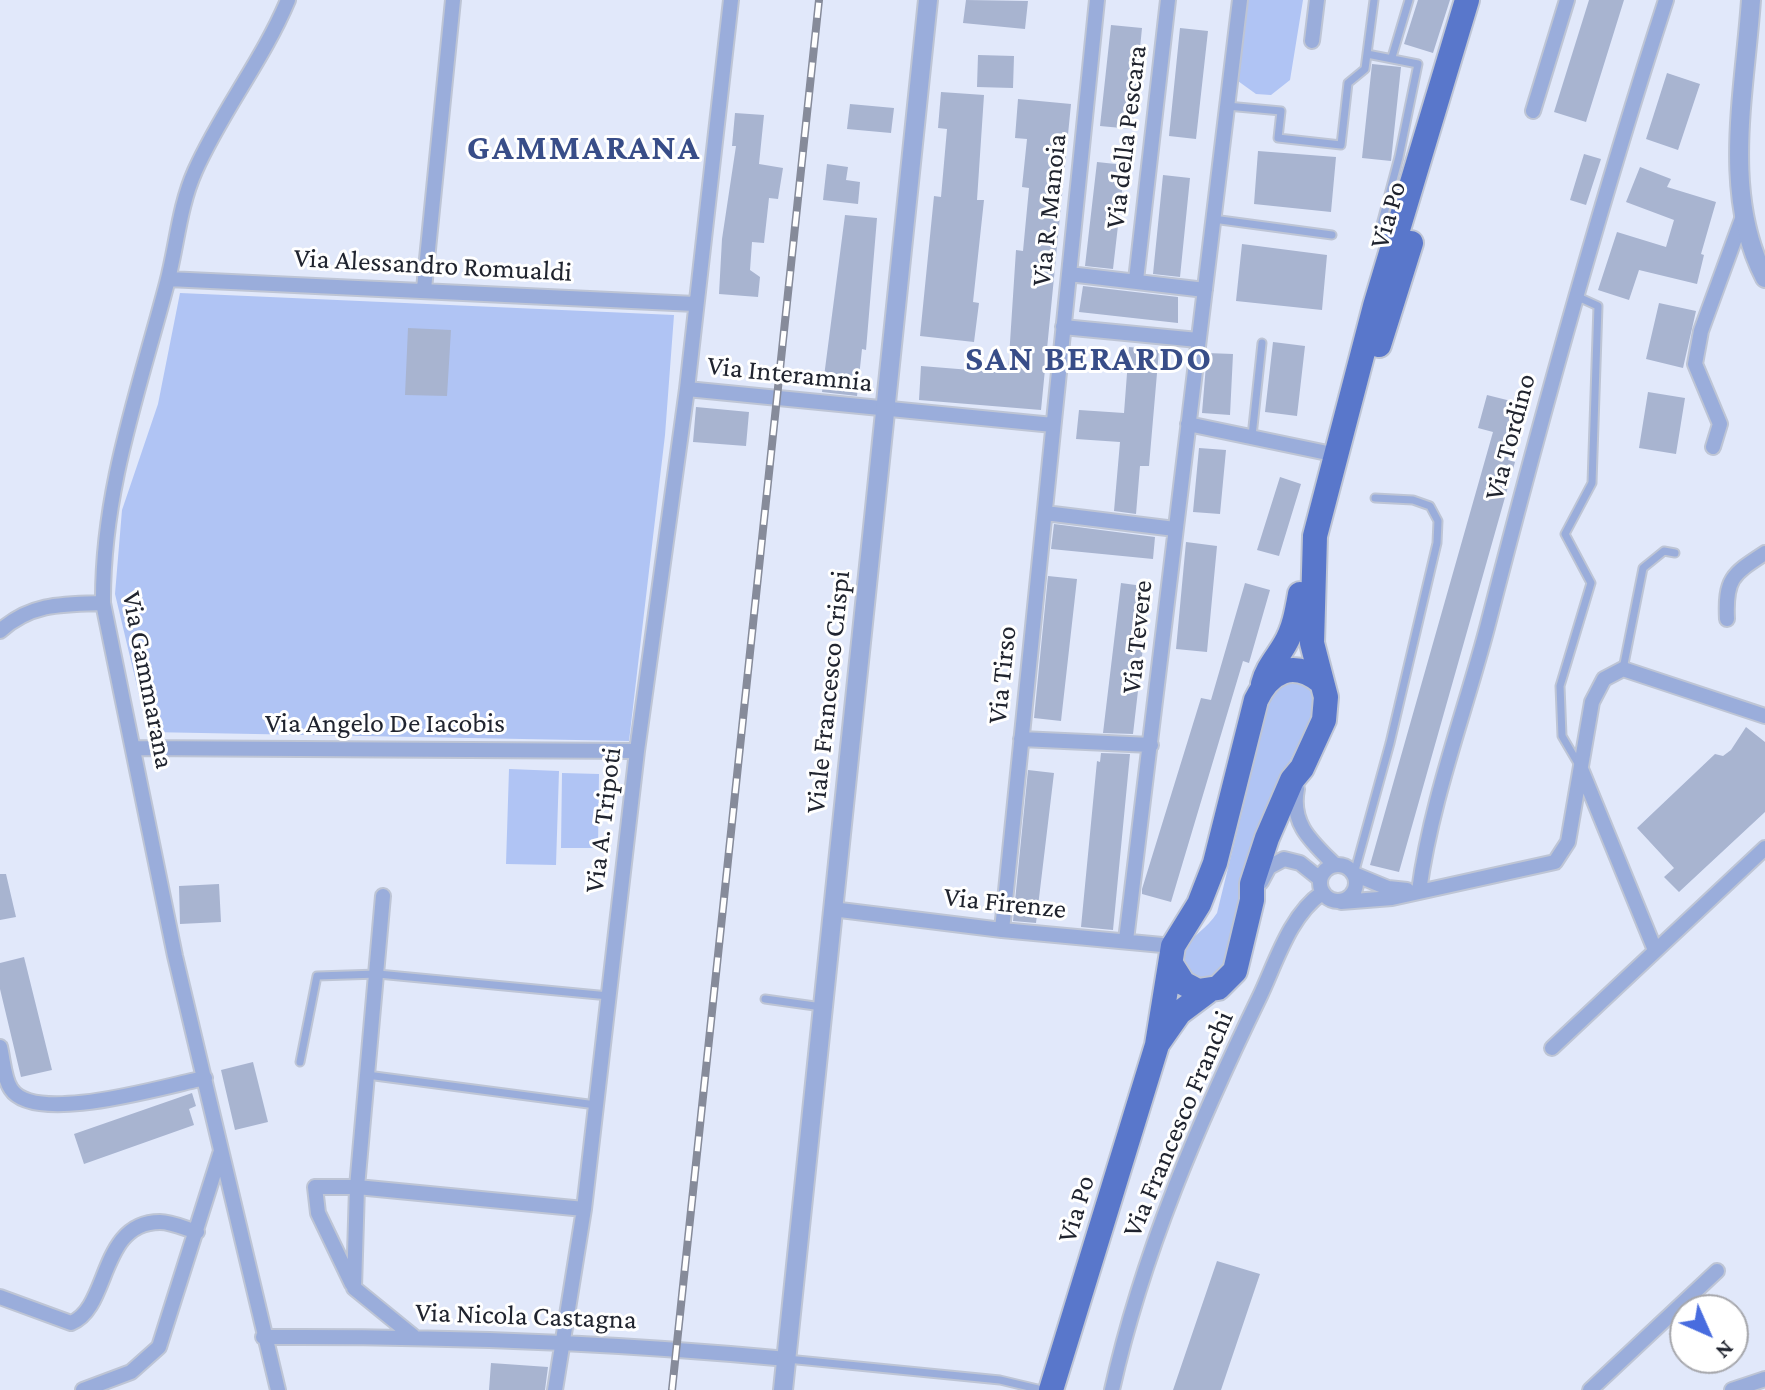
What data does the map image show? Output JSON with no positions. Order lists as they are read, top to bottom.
{
  "streets": {
    "main road": ["Via Po"],
    "street": [
      "Via della Pescara",
      "Via R. Manoia",
      "Via Alessandro Romualdi",
      "Via Interamnia",
      "Via Tordino",
      "Via Tevere",
      "Via Tirso",
      "Via Gammarana",
      "Viale Francesco Crispi",
      "Via Angelo De Iacobis",
      "Via A. Tripoti",
      "Via Firenze",
      "Via Francesco Franchi",
      "Via Nicola Castagna"
    ]
  },
  "crossings": [
    ["Via R. Manoia", "Via Interamnia"],
    ["Via R. Manoia", "Via Tirso"],
    ["Via Po", "Via Firenze"],
    ["Via Alessandro Romualdi", "Via Gammarana"],
    ["Via Alessandro Romualdi", "Via A. Tripoti"],
    ["Via Interamnia", "Via Tirso"],
    ["Via Interamnia", "Viale Francesco Crispi"],
    ["Via Interamnia", "Via A. Tripoti"],
    ["Via Tevere", "Via Firenze"],
    ["Via Tirso", "Via Firenze"],
    ["Via Gammarana", "Via Angelo De Iacobis"],
    ["Via Gammarana", "Via Nicola Castagna"],
    ["Viale Francesco Crispi", "Via Firenze"],
    ["Viale Francesco Crispi", "Via Nicola Castagna"],
    ["Via Angelo De Iacobis", "Via A. Tripoti"],
    ["Via A. Tripoti", "Via Nicola Castagna"]
  ],
  "districts": ["GAMMARANA", "SAN BERARDO"],
  "north": "bottom right"
}
